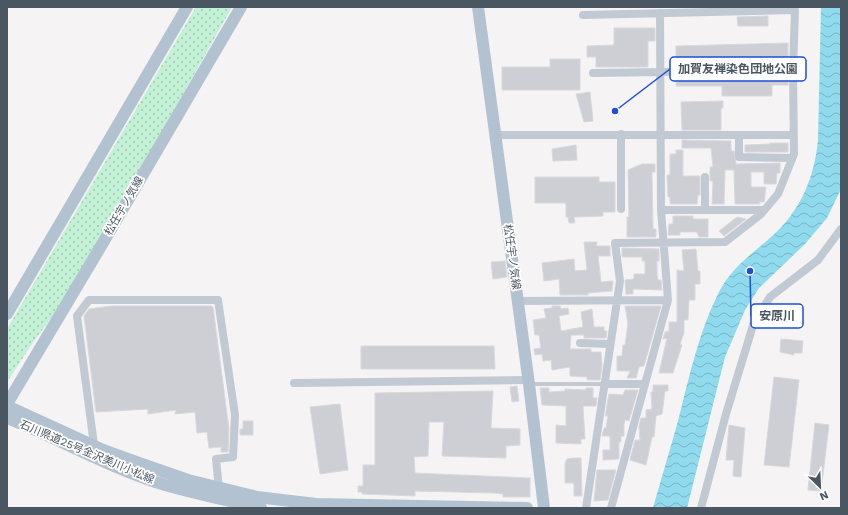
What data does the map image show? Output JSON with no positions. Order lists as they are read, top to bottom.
{
  "streets": {
    "main road": ["松任宇ノ気線", "石川県道25号金沢美川小松線"]
  },
  "crossings": [
    ["松任宇ノ気線", "石川県道25号金沢美川小松線"]
  ],
  "places": ["加賀友禅染色団地公園", "安原川"],
  "north": "bottom right"
}
